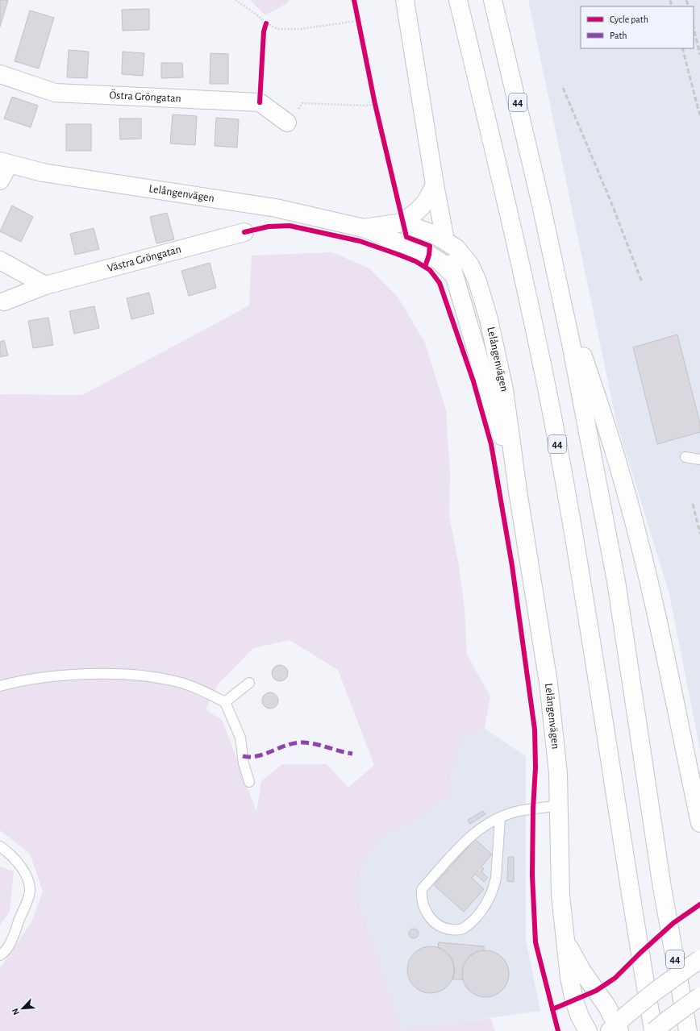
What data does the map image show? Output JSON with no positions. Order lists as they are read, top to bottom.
{
  "streets": {
    "main road": [
      "Östra Gröngatan",
      "44",
      "Lelångenvägen",
      "Västra Gröngatan"
    ]
  },
  "legend": ["Cycle path", "Path"],
  "north": "bottom left"
}
